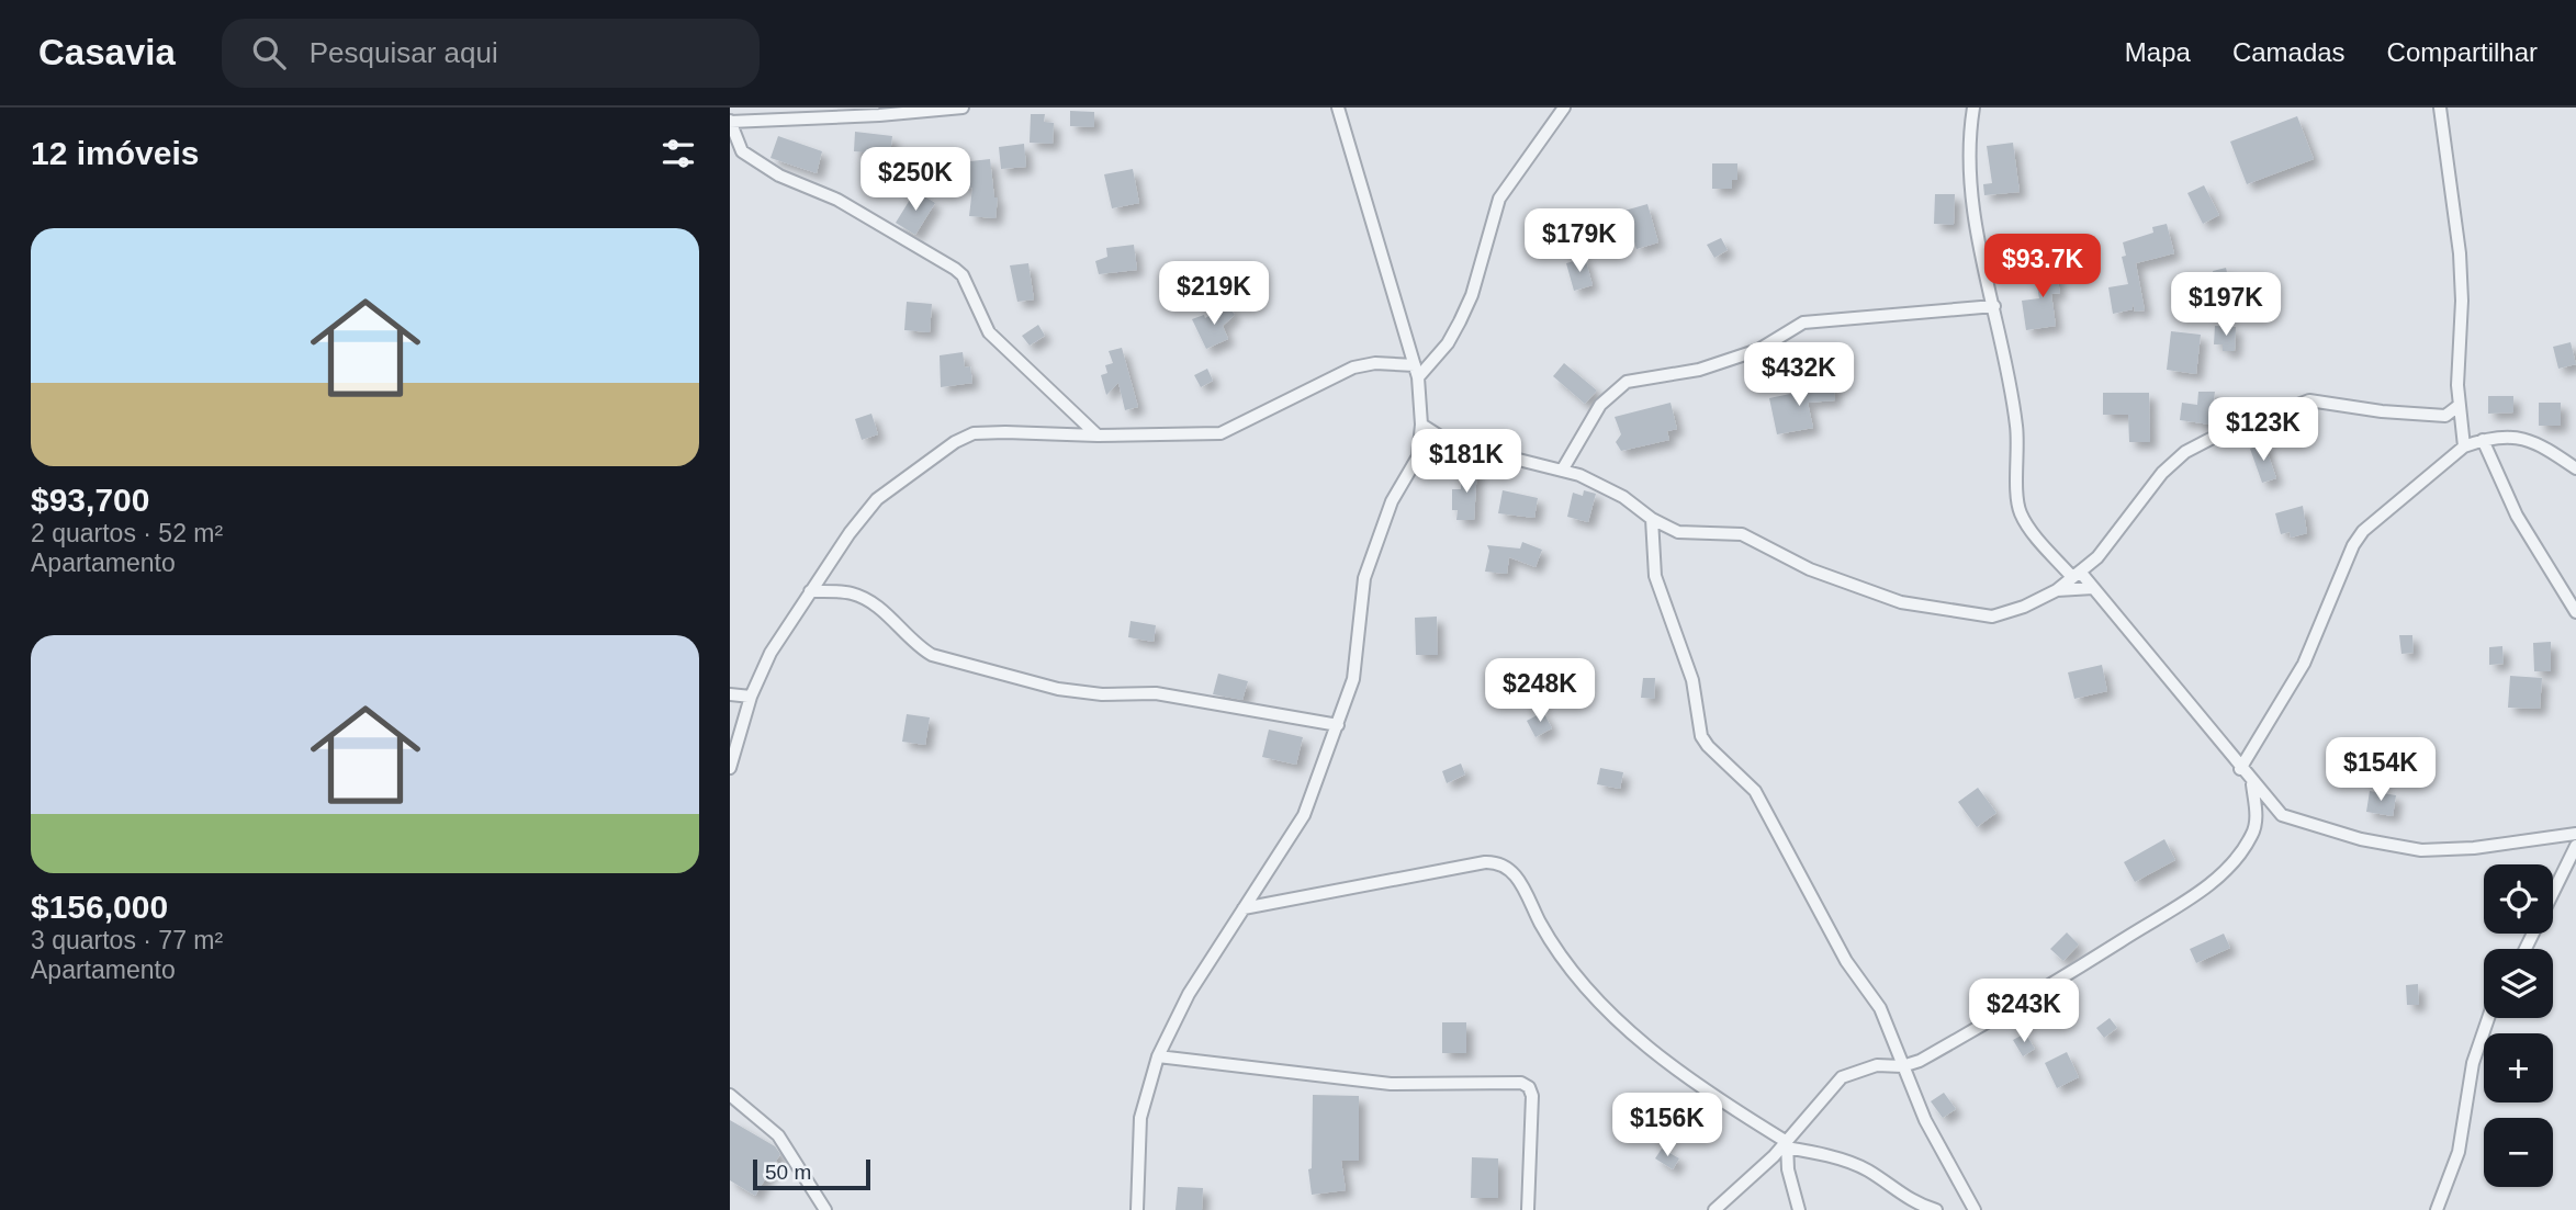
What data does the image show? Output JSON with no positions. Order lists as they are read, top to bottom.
{
  "scale_bar": "50 m",
  "page": {
    "header": "Casavia",
    "search": "Pesquisar aqui",
    "nav": ["Mapa", "Camadas", "Compartilhar"],
    "heading": "12 imóveis",
    "price": [
      "$250K",
      "$179K",
      "$93.7K",
      "$219K",
      "$197K",
      "$432K",
      "$123K",
      "$181K",
      "$248K",
      "$154K",
      "$243K",
      "$156K"
    ],
    "list": [
      {
        "name": "$93,700",
        "note": "2 quartos · 52 m² · Apartamento"
      },
      {
        "name": "$156,000",
        "note": "3 quartos · 77 m² · Apartamento"
      }
    ],
    "map_buttons": ["+", "−"],
    "scale": "50 m"
  }
}
